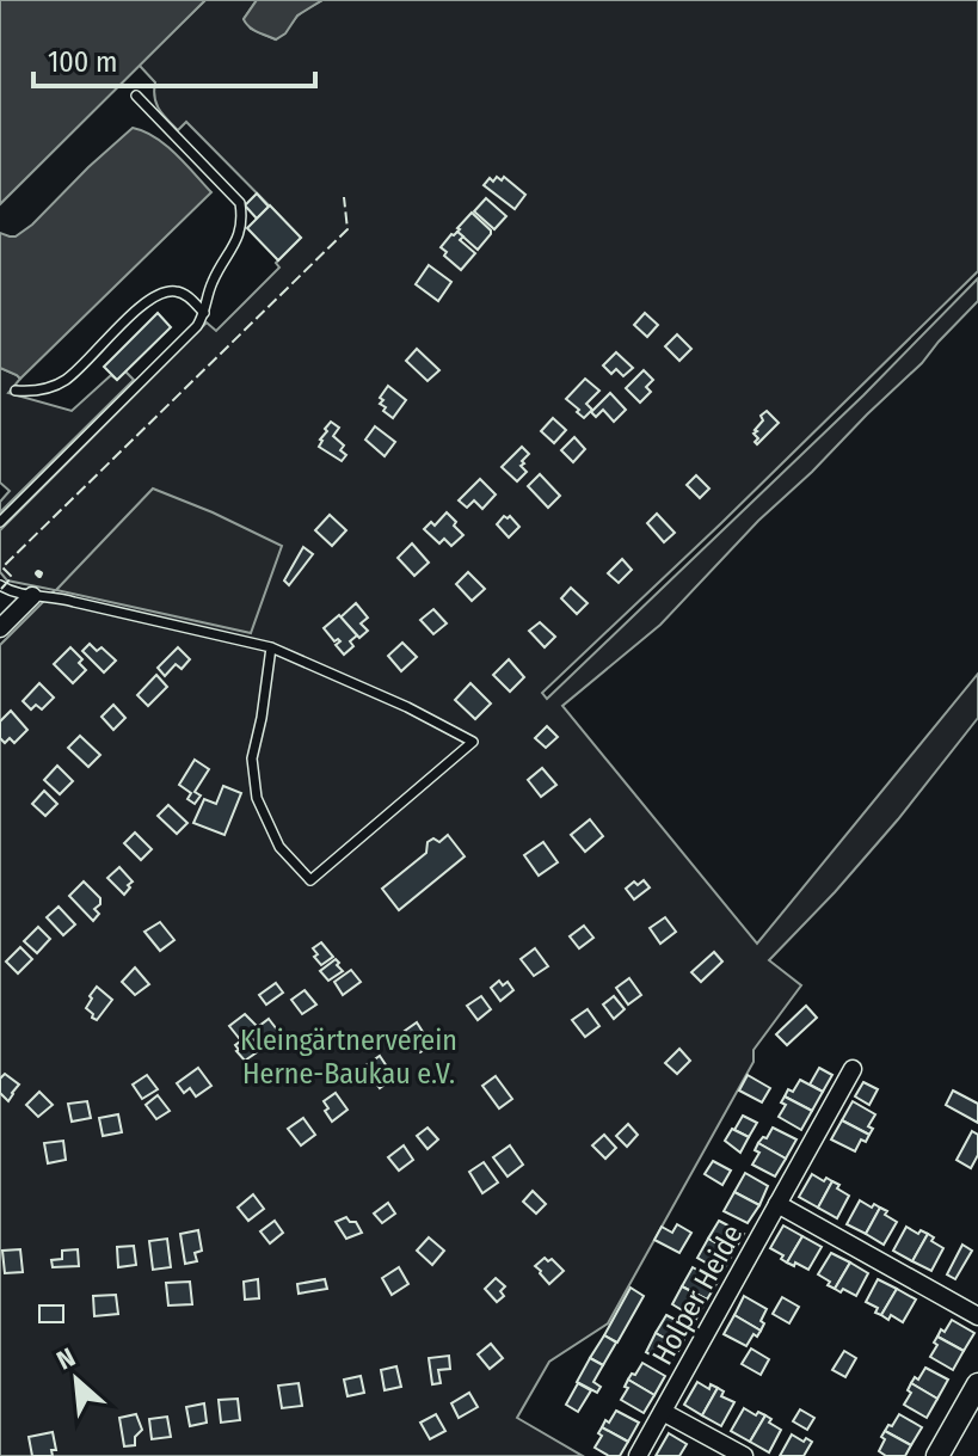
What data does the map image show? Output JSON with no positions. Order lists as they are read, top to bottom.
{
  "streets": {
    "street": ["Holper Heide"]
  },
  "parks": ["Kleingärtnerverein Herne-Baukau e.V."],
  "scale_bar": "100 m",
  "north": "top left"
}
